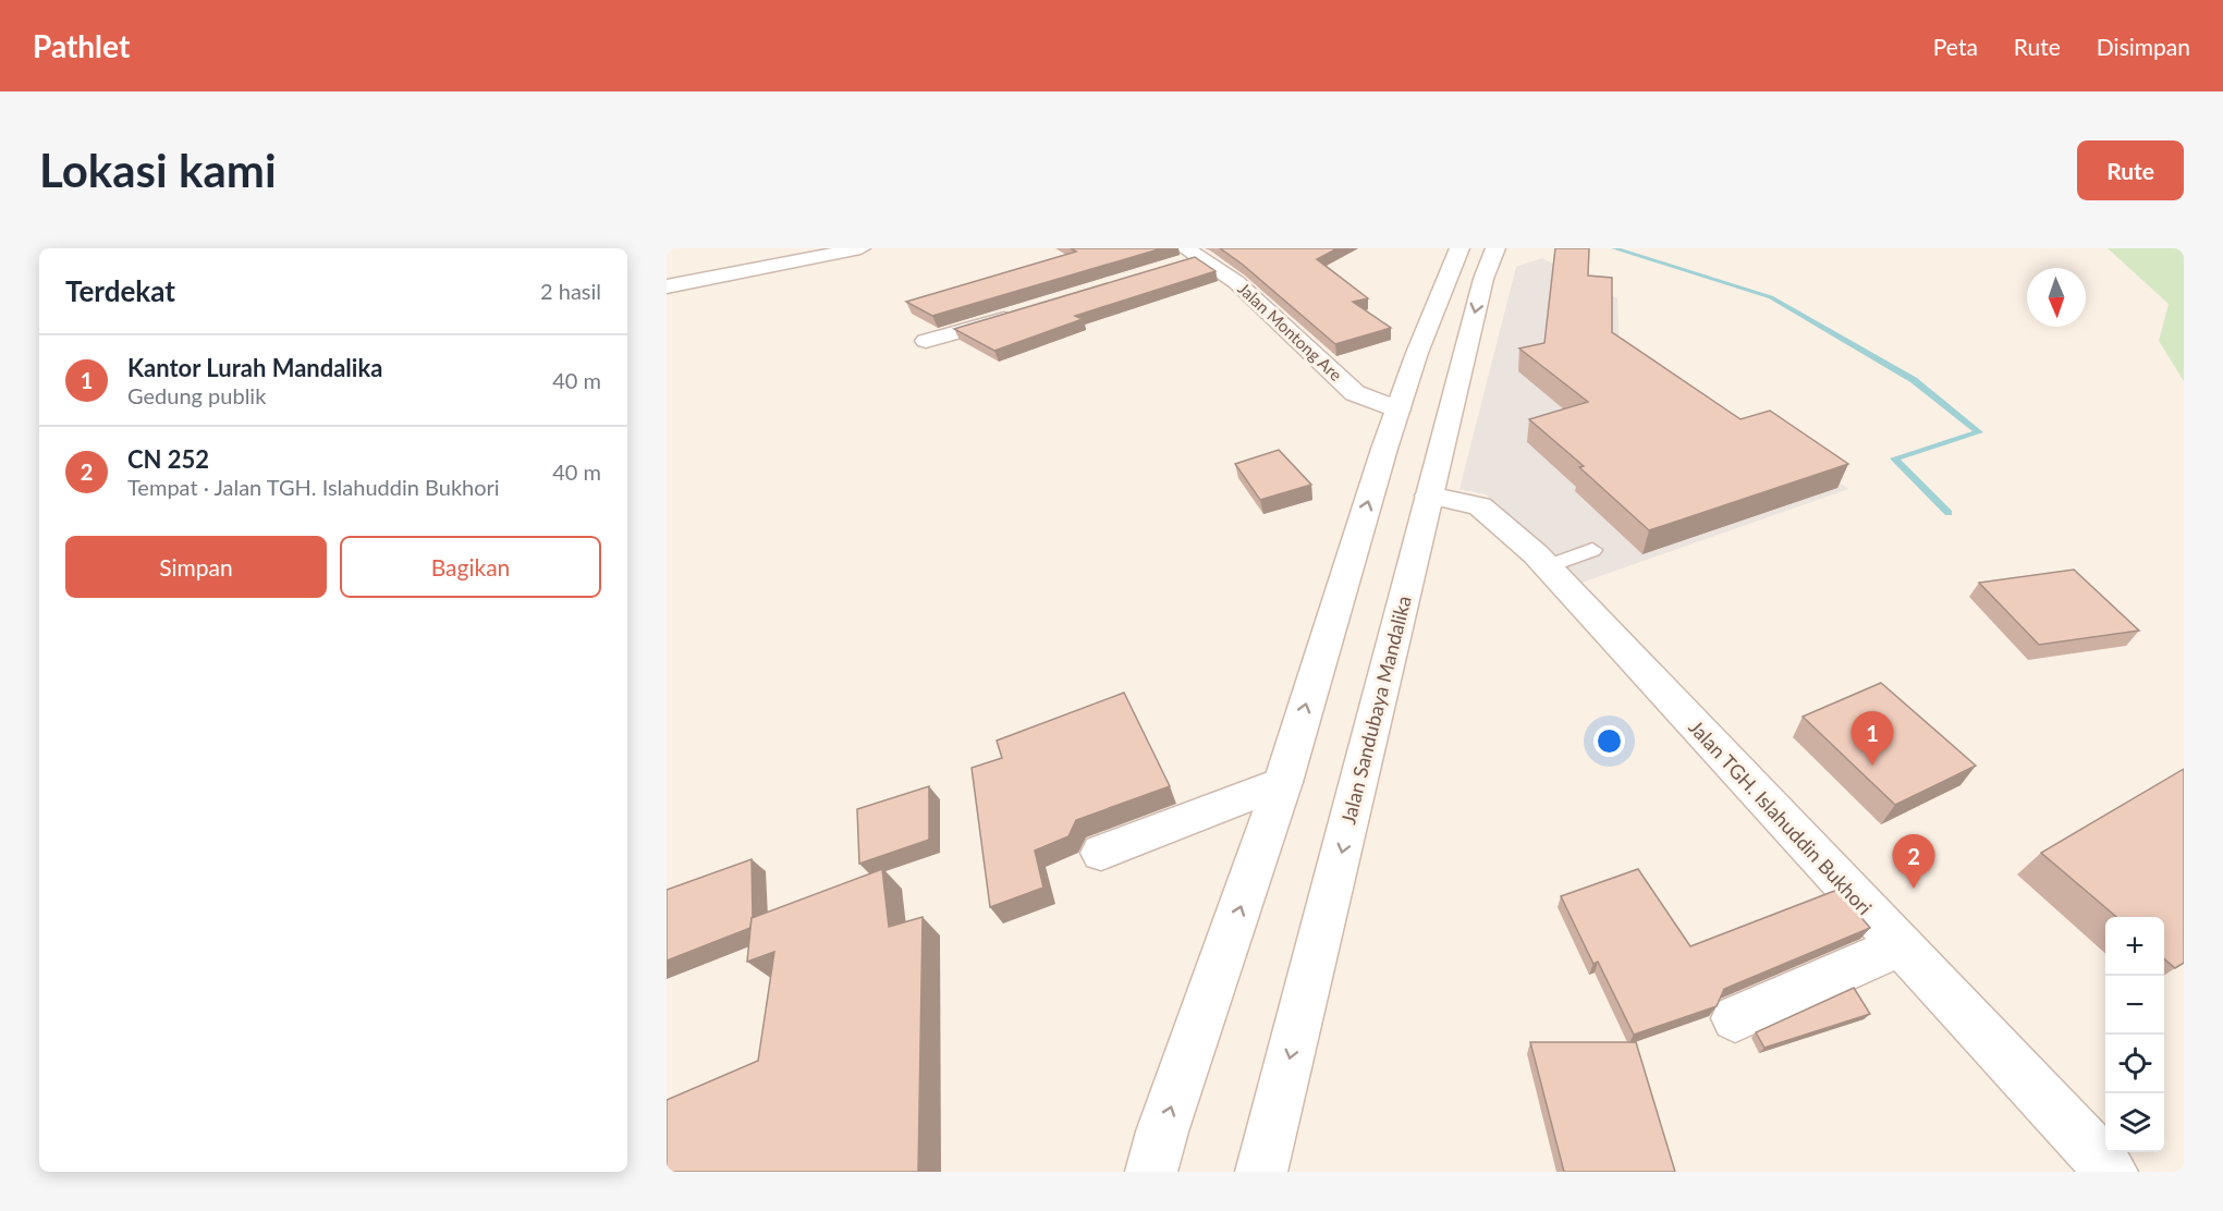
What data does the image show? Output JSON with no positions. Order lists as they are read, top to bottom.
{
  "streets": {
    "main road": ["Jalan Montong Are", "Jalan Sandubaya Mandalika", "Jalan TGH. Islahuddin Bukhori"]
  },
  "crossings": [
    ["Jalan Sandubaya Mandalika", "Jalan TGH. Islahuddin Bukhori"]
  ],
  "north": "bottom",
  "page": {
    "header": "Pathlet",
    "nav": ["Peta", "Rute", "Disimpan"],
    "buttons": [
      "Rute",
      ["Simpan", "Bagikan"]
    ],
    "title": "Lokasi kami",
    "heading": ["Terdekat", "2 hasil"],
    "list": [
      {
        "mark": "1",
        "name": "Kantor Lurah Mandalika",
        "note": "Gedung publik",
        "value": "40 m"
      },
      {
        "mark": "2",
        "name": "CN 252",
        "note": "Tempat · Jalan TGH. Islahuddin Bukhori",
        "value": "40 m"
      }
    ],
    "pins": ["1", "2"],
    "map_buttons": ["+", "−"]
  }
}
